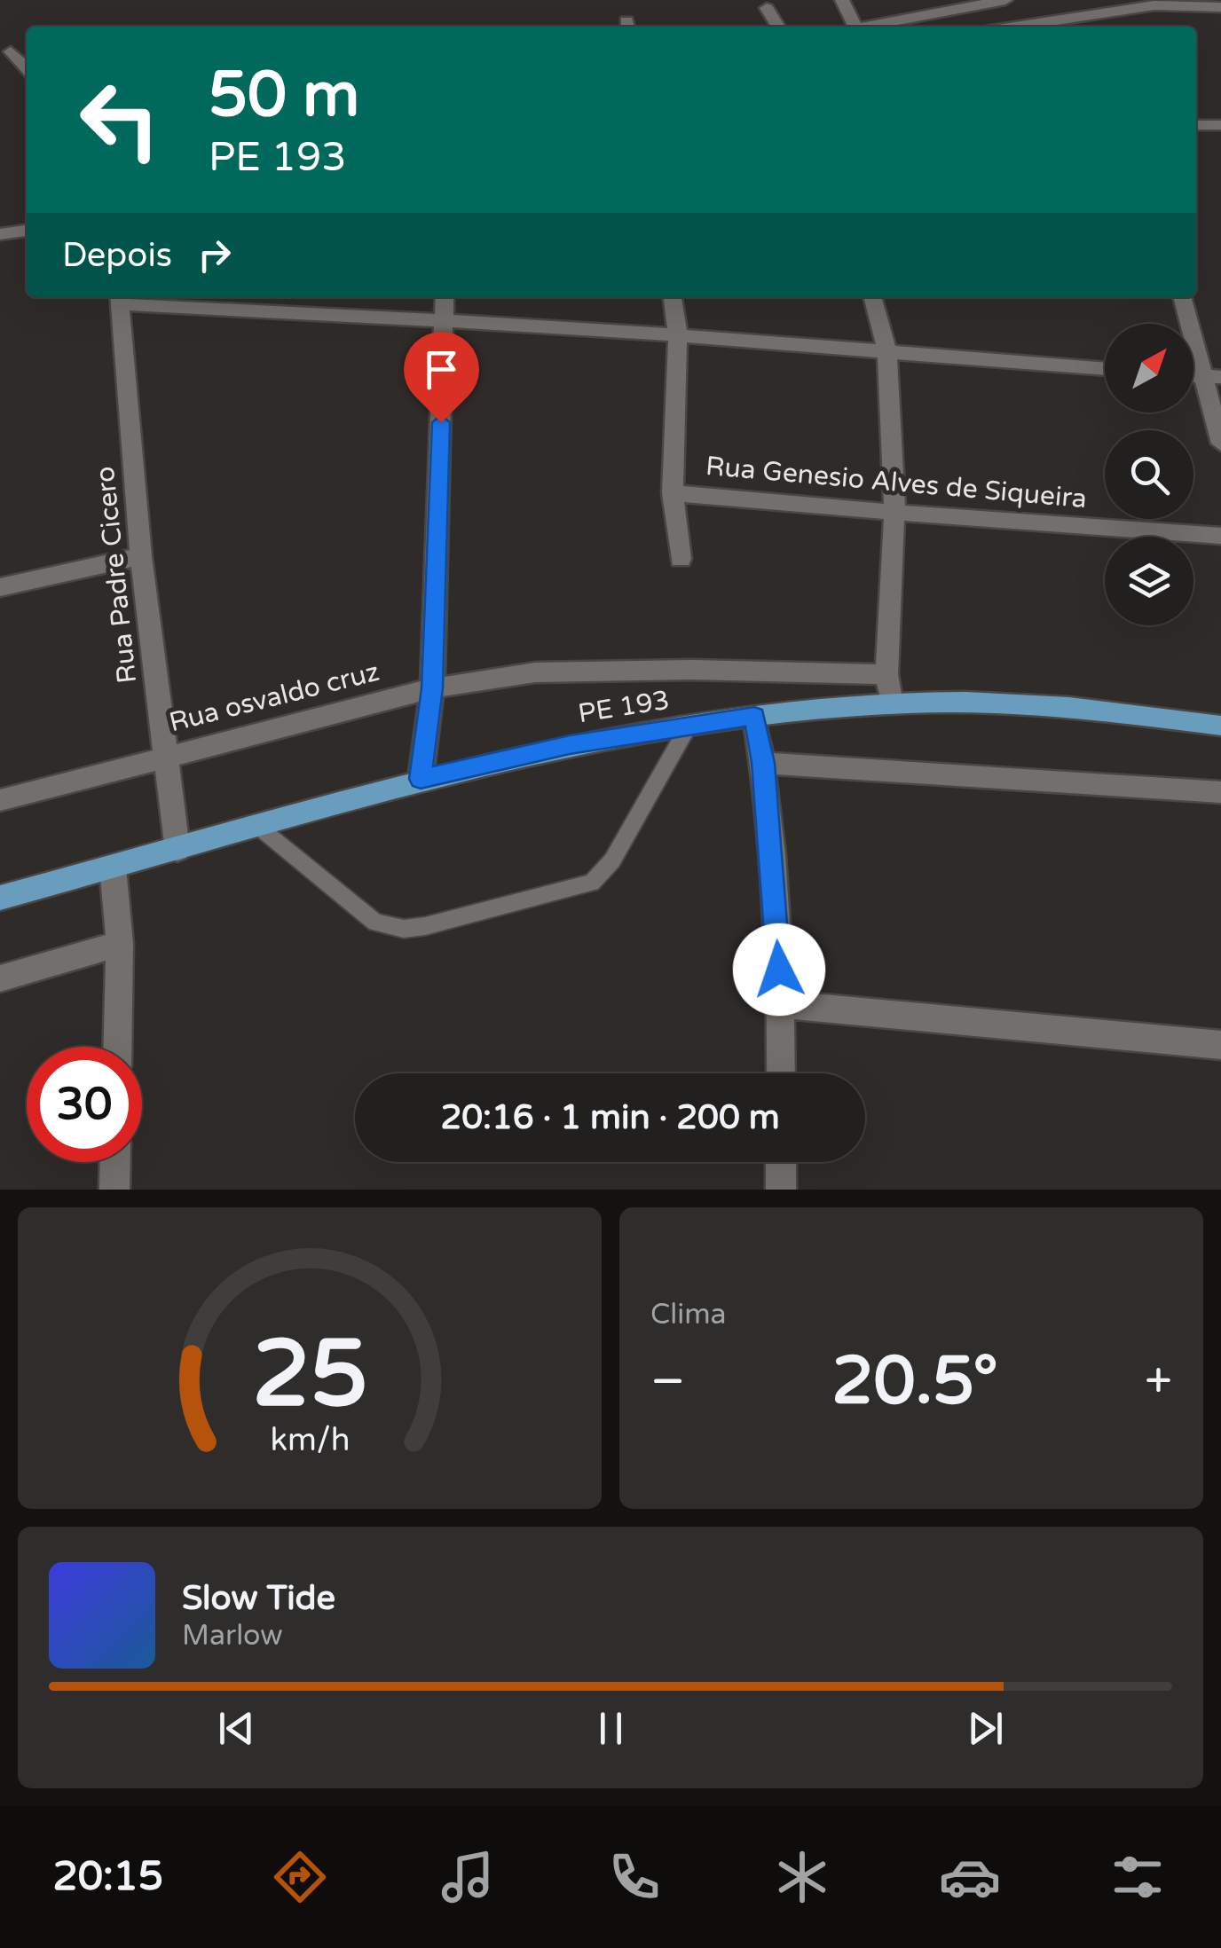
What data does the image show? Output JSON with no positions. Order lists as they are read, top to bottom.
{
  "streets": {
    "main road": ["PE 193"],
    "street": ["Rua Genesio Alves de Siqueira", "Rua Padre Cicero", "Rua osvaldo cruz"]
  },
  "crossings": [
    ["Rua Padre Cicero", "Rua osvaldo cruz"],
    ["Rua Padre Cicero", "PE 193"]
  ],
  "north": "top right",
  "page": {
    "turn": ["50 m", "PE 193"],
    "then": "Depois",
    "limit": "30",
    "trip": "20:16 · 1 min · 200 m",
    "tile": "Clima",
    "heat": ["−", "20.5°", "+"],
    "song": ["Slow Tide", "Marlow"],
    "tabs": "20:15",
    "gauge": ["25", "km/h"]
  }
}
